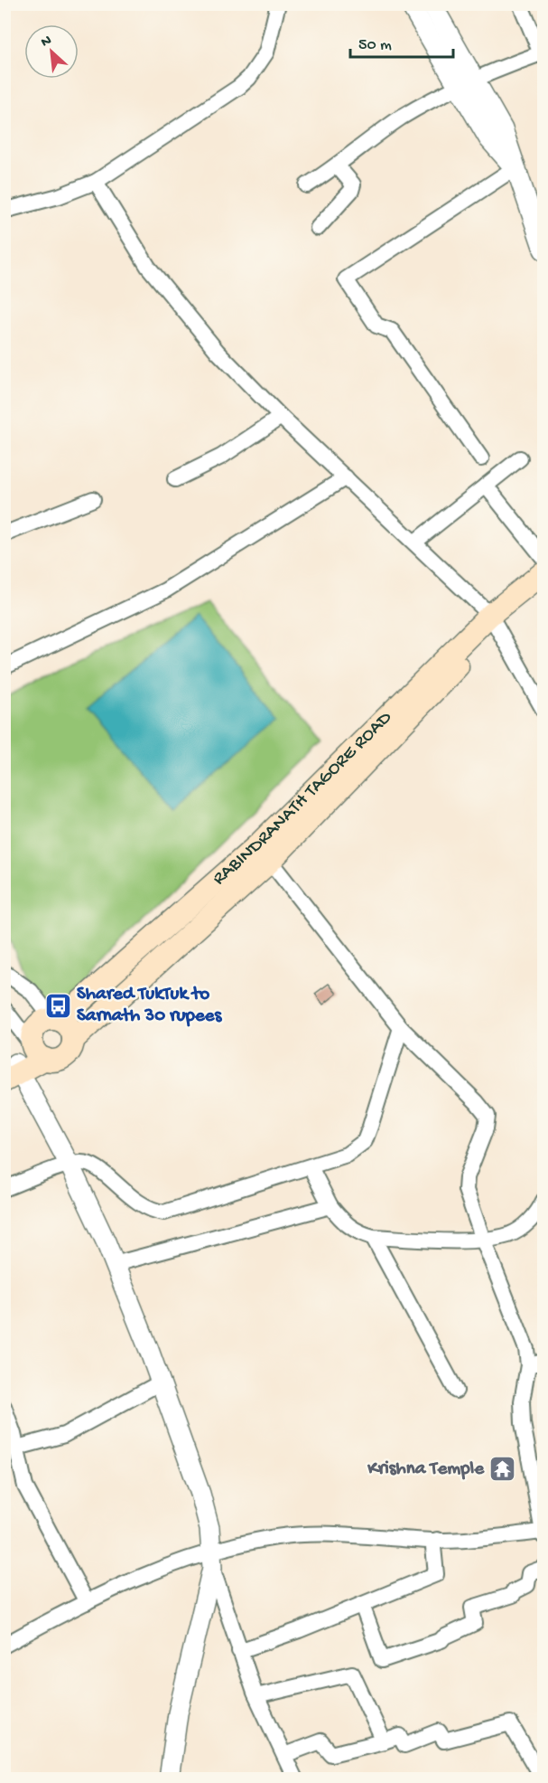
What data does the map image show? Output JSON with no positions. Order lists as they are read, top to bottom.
{
  "streets": {
    "main road": ["RABINDRANATH TAGORE ROAD"]
  },
  "places": {
    "bus stop": ["Shared TukTuk to Sarnath 30 rupees"],
    "temple": ["Krishna Temple"]
  },
  "scale_bar": "50 m",
  "north": "top left"
}
